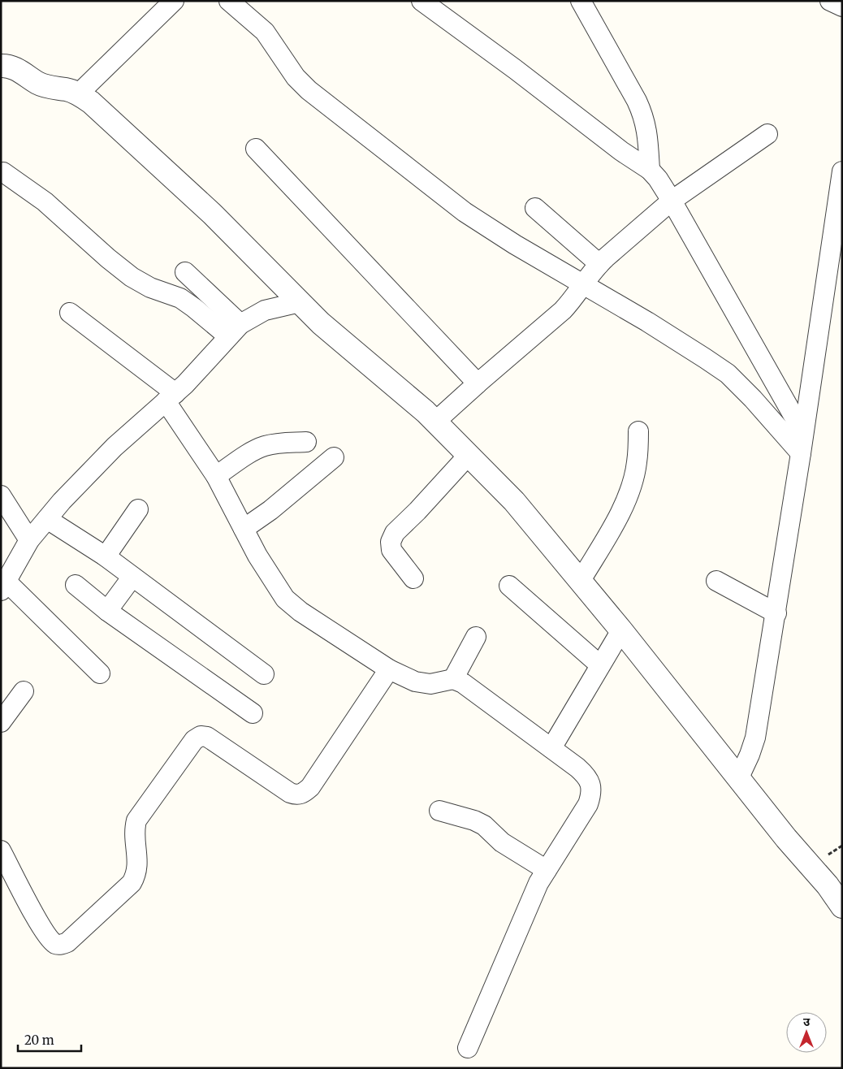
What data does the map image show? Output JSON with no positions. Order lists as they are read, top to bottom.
{
  "scale_bar": "20 m",
  "north": "top"
}
